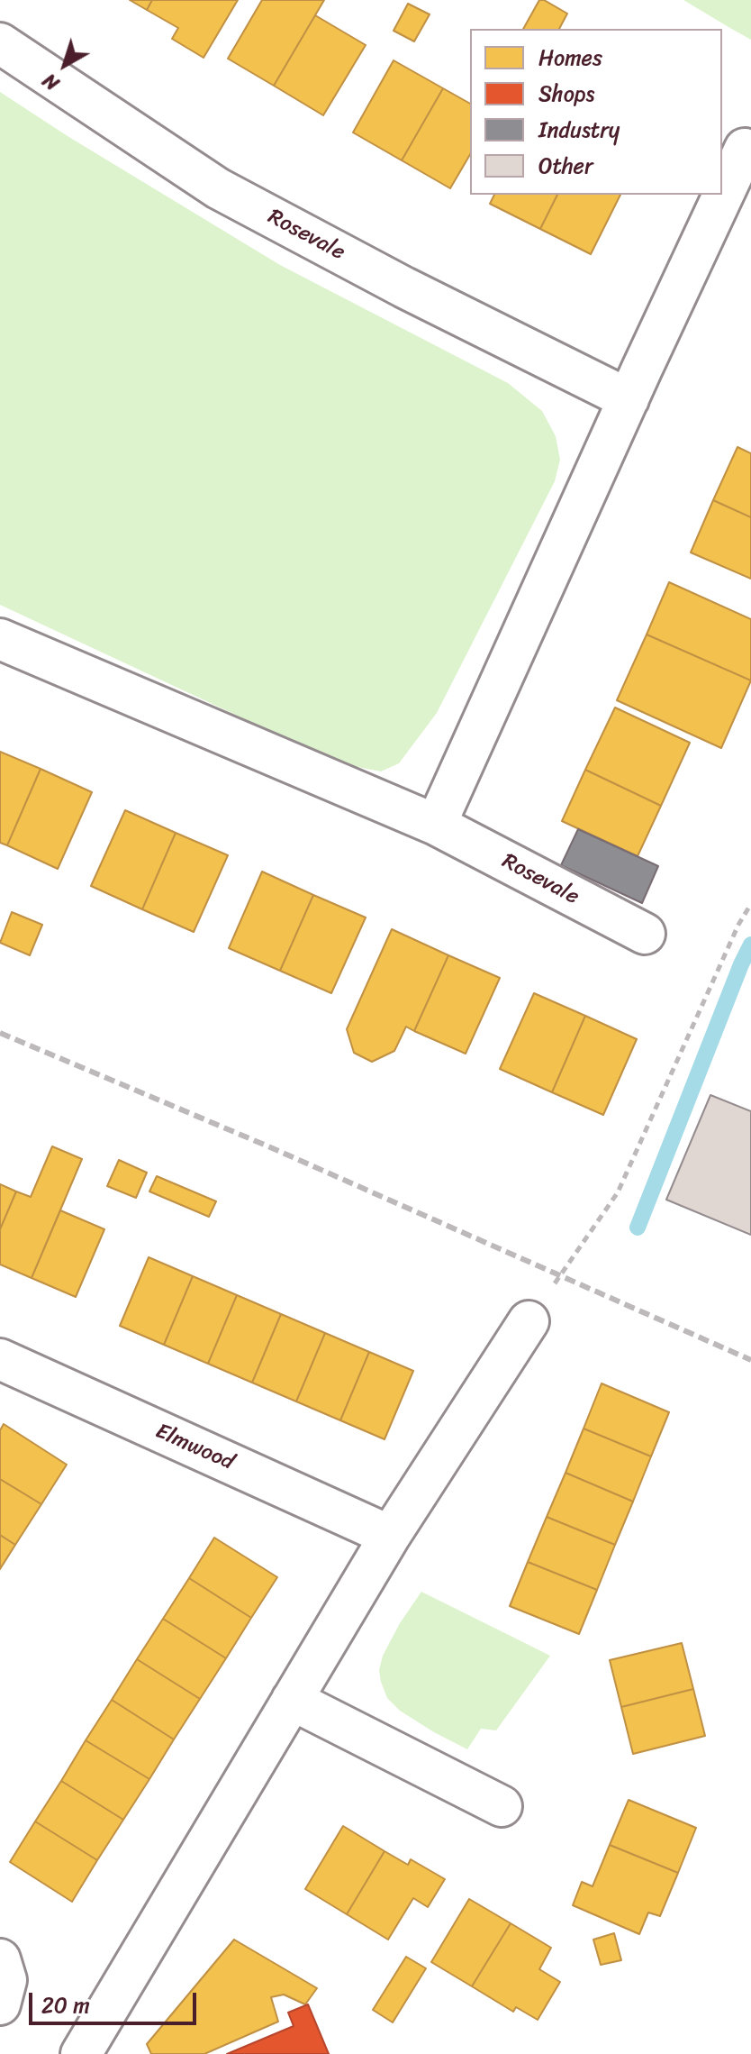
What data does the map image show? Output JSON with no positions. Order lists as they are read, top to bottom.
{
  "streets": {
    "street": ["Rosevale", "Elmwood"]
  },
  "legend": [
    "Homes",
    "Shops",
    "Industry",
    "Other"
  ],
  "scale_bar": "20 m",
  "north": "bottom left"
}
